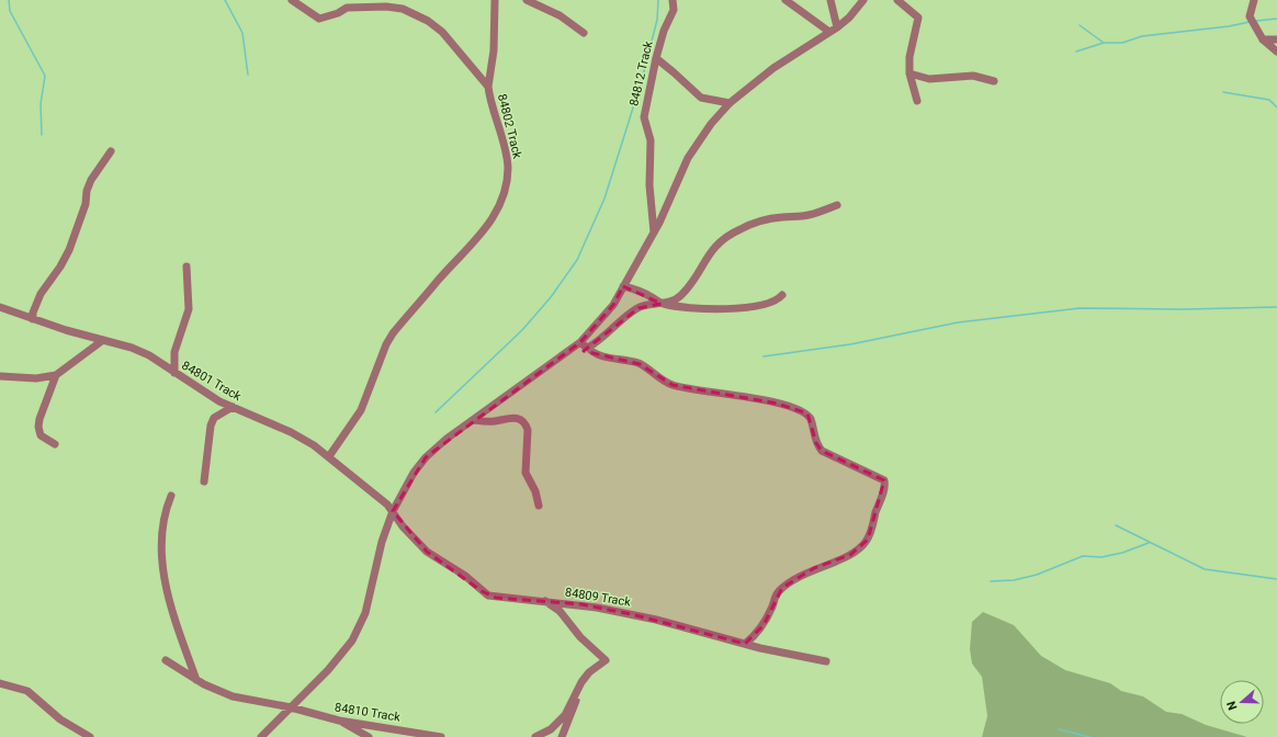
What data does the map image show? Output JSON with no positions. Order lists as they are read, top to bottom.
{
  "streets": {
    "street": [
      "84812 Track",
      "84802 Track",
      "84801 Track",
      "84809 Track",
      "84810 Track"
    ]
  },
  "crossings": [
    ["84802 Track", "84801 Track"],
    ["84801 Track", "84809 Track"]
  ],
  "north": "left"
}
